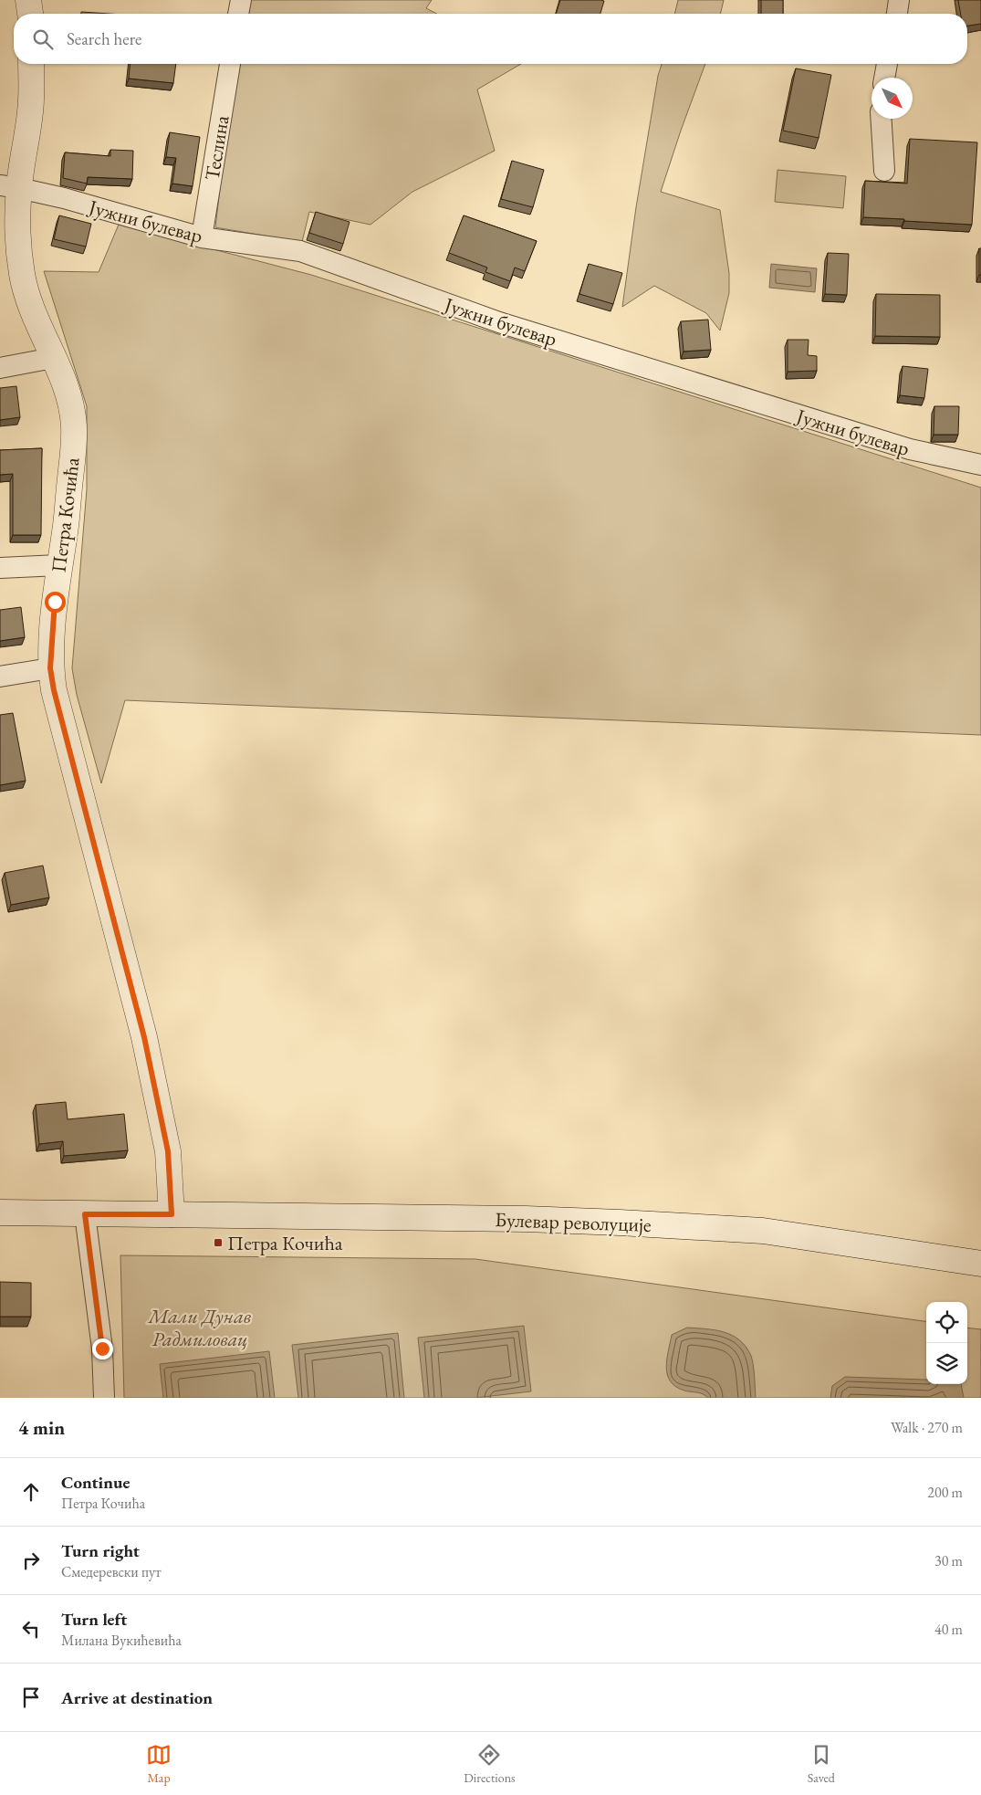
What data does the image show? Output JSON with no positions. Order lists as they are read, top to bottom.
{
  "streets": {
    "street": [
      "Теслина",
      "Јужни булевар",
      "Петра Кочића",
      "Булевар револуције"
    ]
  },
  "crossings": [
    ["Теслина", "Јужни булевар"],
    ["Јужни булевар", "Петра Кочића"],
    ["Петра Кочића", "Булевар револуције"]
  ],
  "parks": ["Мали Дунав Радмиловац"],
  "places": {
    "transit": ["Петра Кочића"]
  },
  "north": "bottom right",
  "page": {
    "search": "Search here",
    "heading": ["4 min", "Walk · 270 m"],
    "list": [
      ["Continue", "Петра Кочића", "200 m"],
      ["Turn right", "Смедеревски пут", "30 m"],
      ["Turn left", "Милана Вукићевића", "40 m"],
      "Arrive at destination"
    ],
    "nav": ["Map", "Directions", "Saved"]
  }
}
